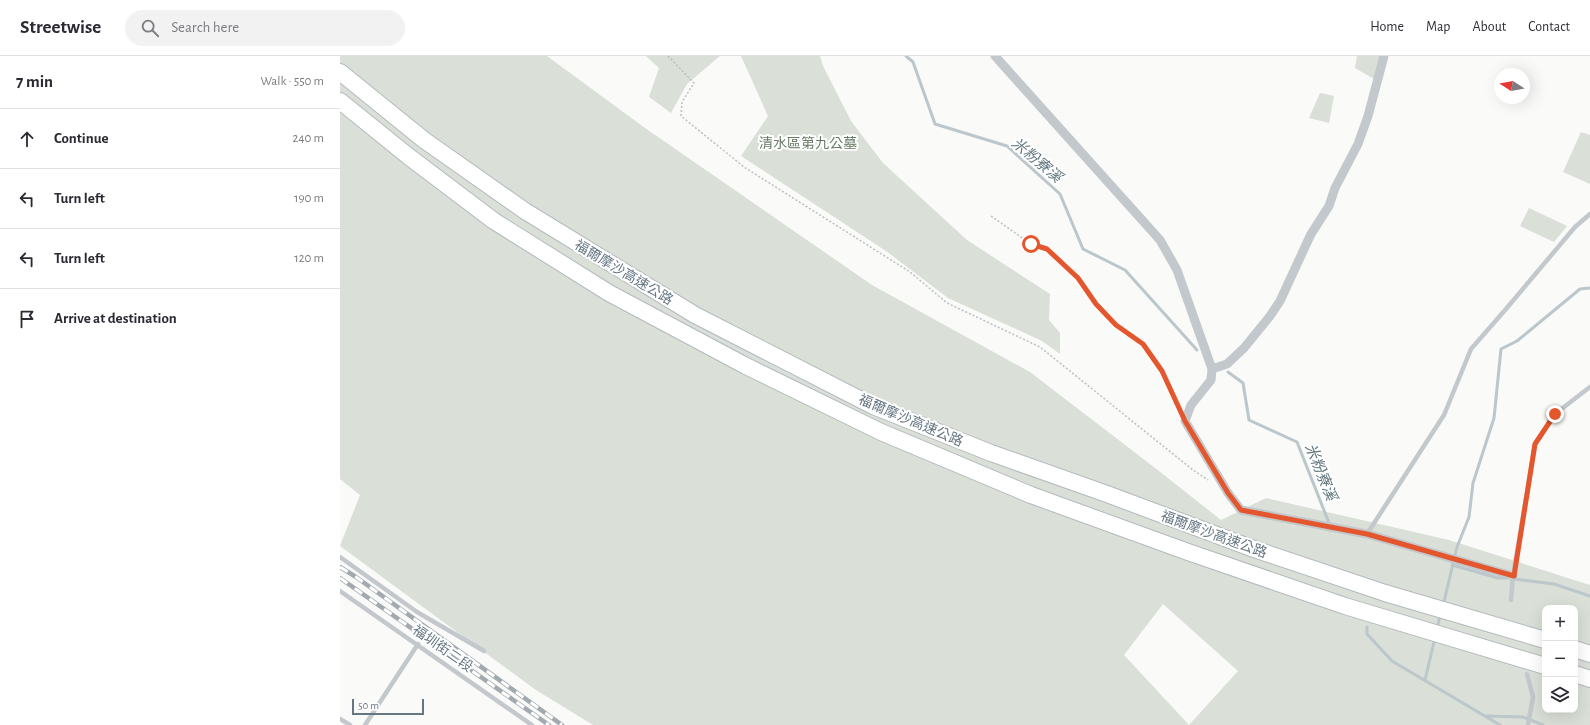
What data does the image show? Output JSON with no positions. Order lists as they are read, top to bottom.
{
  "streets": {
    "highway": ["福爾摩沙高速公路"],
    "lane": ["福圳街二段"]
  },
  "water": ["米粉寮溪"],
  "parks": ["清水區第九公墓"],
  "scale_bar": "50 m",
  "north": "left",
  "page": {
    "header": "Streetwise",
    "search": "Search here",
    "nav": [
      "Home",
      "Map",
      "About",
      "Contact"
    ],
    "heading": ["7 min", "Walk · 550 m"],
    "list": [
      ["Continue", "240 m"],
      ["Turn left", "190 m"],
      ["Turn left", "120 m"],
      "Arrive at destination"
    ],
    "map_buttons": ["+", "−"],
    "scale": "50 m"
  }
}
